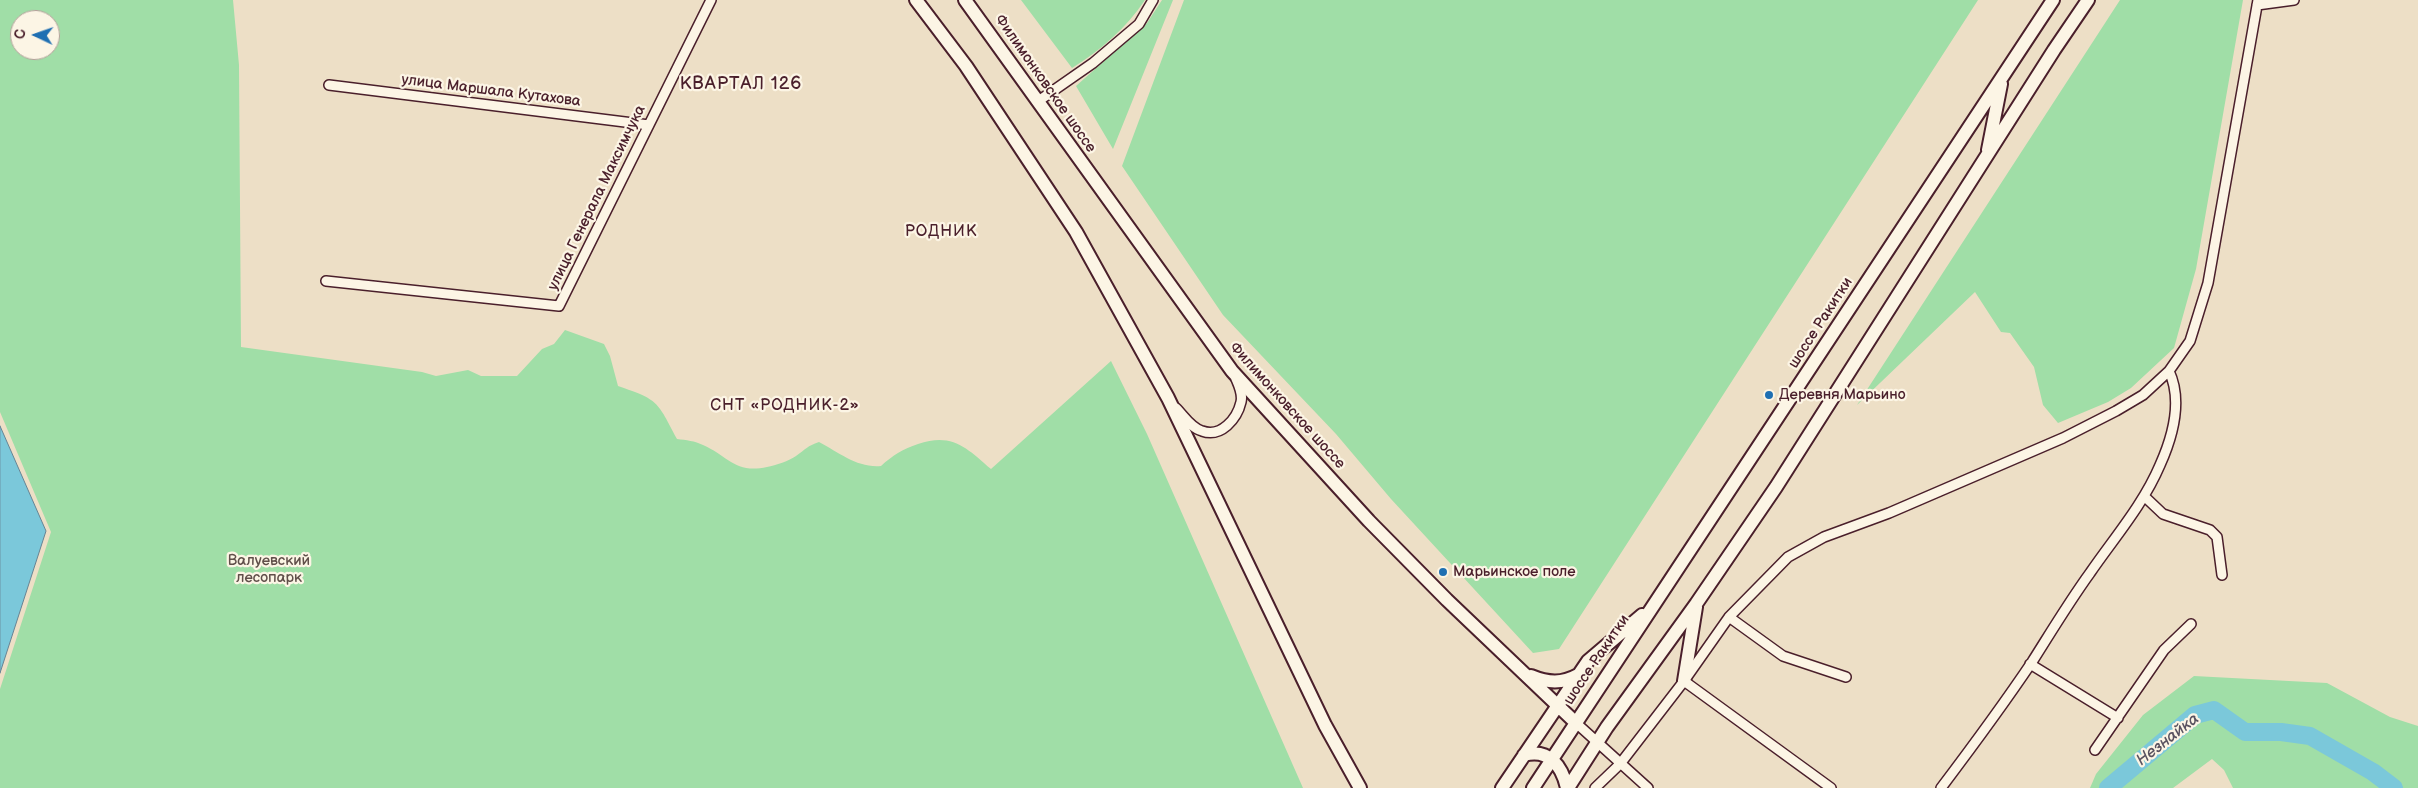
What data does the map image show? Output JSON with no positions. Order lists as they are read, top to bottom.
{
  "streets": {
    "main road": ["Филимонковское шоссе", "шоссе Ракитки"],
    "street": ["улица Маршала Кутахова", "улица Генерала Максимчука"]
  },
  "crossings": [
    ["Филимонковское шоссе", "шоссе Ракитки"],
    ["улица Маршала Кутахова", "улица Генерала Максимчука"]
  ],
  "districts": ["КВАРТАЛ 126", "РОДНИК", "СНТ «РОДНИК-2»"],
  "water": ["Незнайка"],
  "parks": ["Валуевский лесопарк"],
  "places": ["Деревня Марьино", "Марьинское поле"],
  "north": "left"
}
